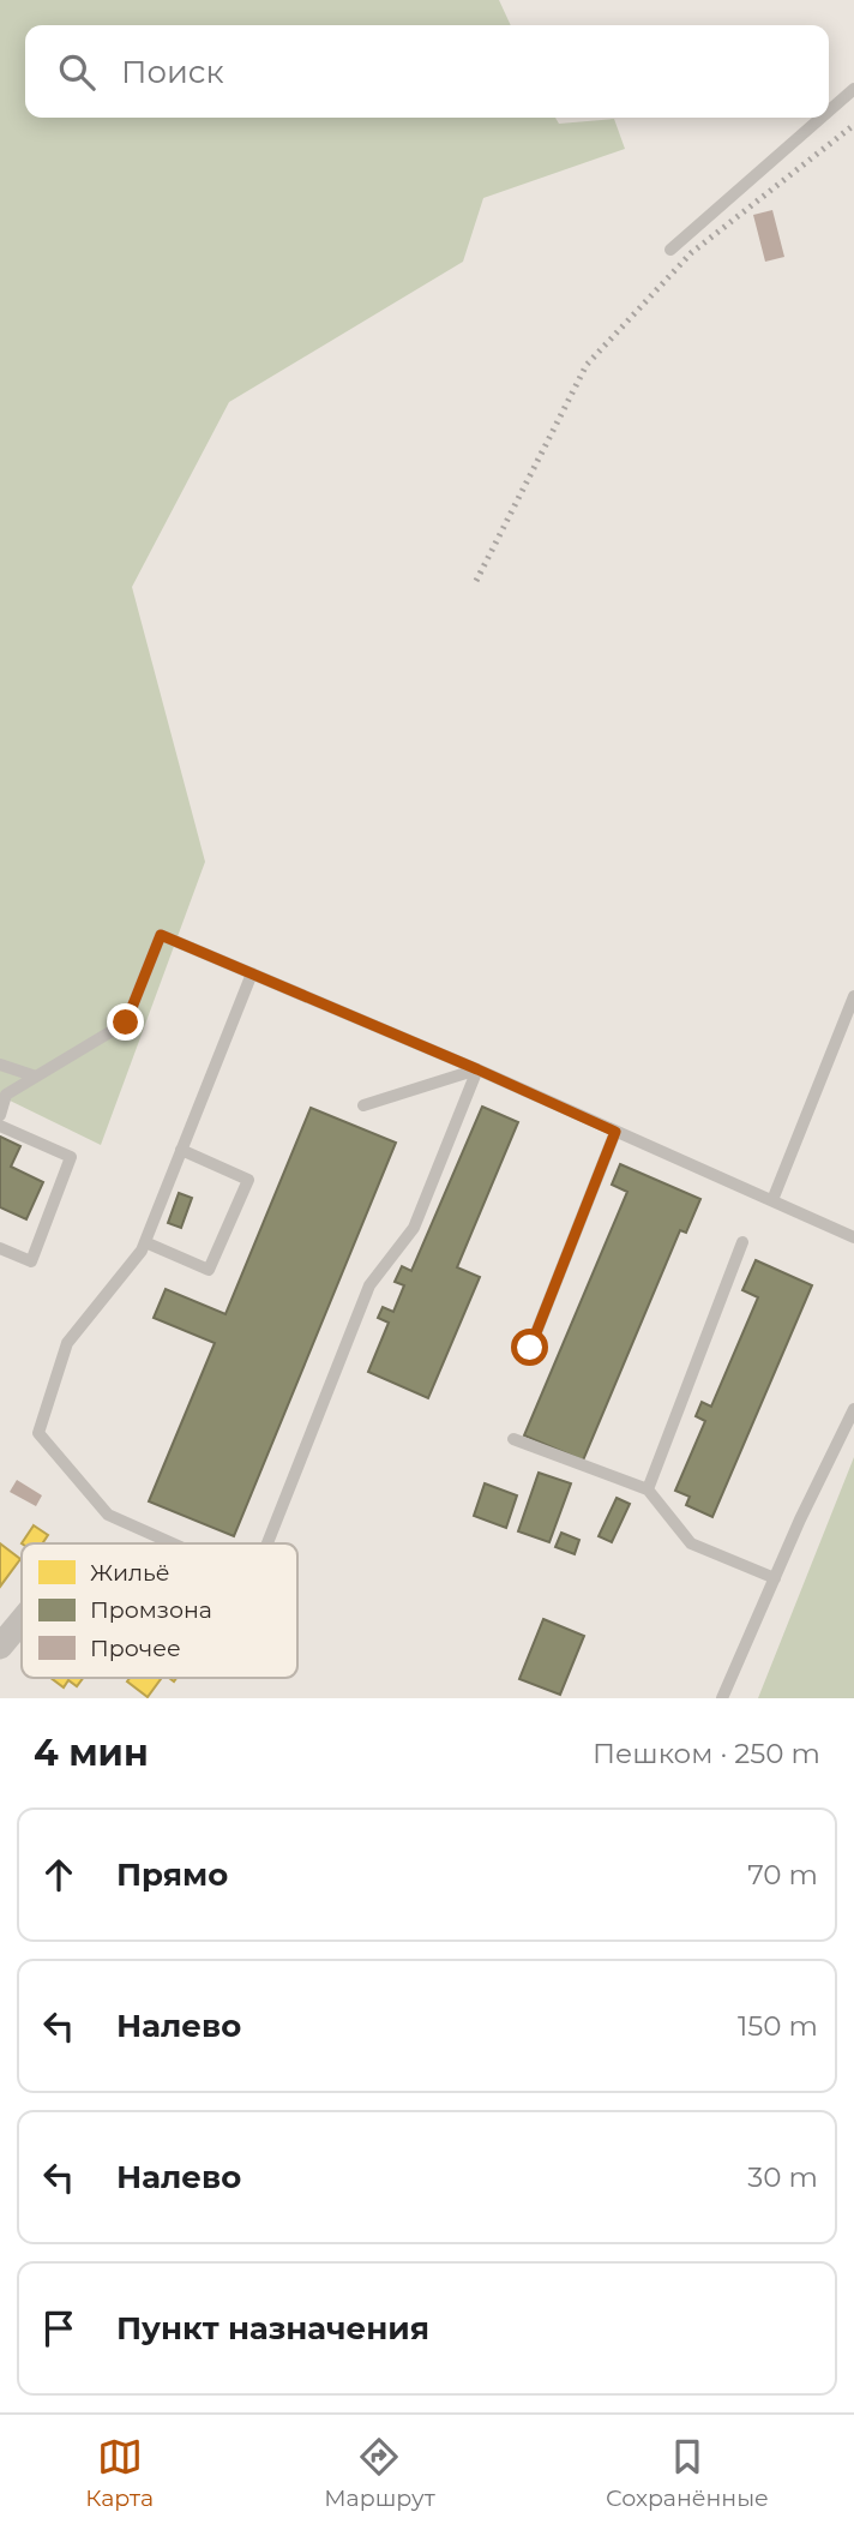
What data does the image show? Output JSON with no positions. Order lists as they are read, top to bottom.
{
  "legend": ["Жильё", "Промзона", "Прочее"],
  "page": {
    "search": "Поиск",
    "heading": ["4 мин", "Пешком · 250 m"],
    "list": [
      ["Прямо", "70 m"],
      ["Налево", "150 m"],
      ["Налево", "30 m"],
      "Пункт назначения"
    ],
    "nav": ["Карта", "Маршрут", "Сохранённые"]
  }
}
